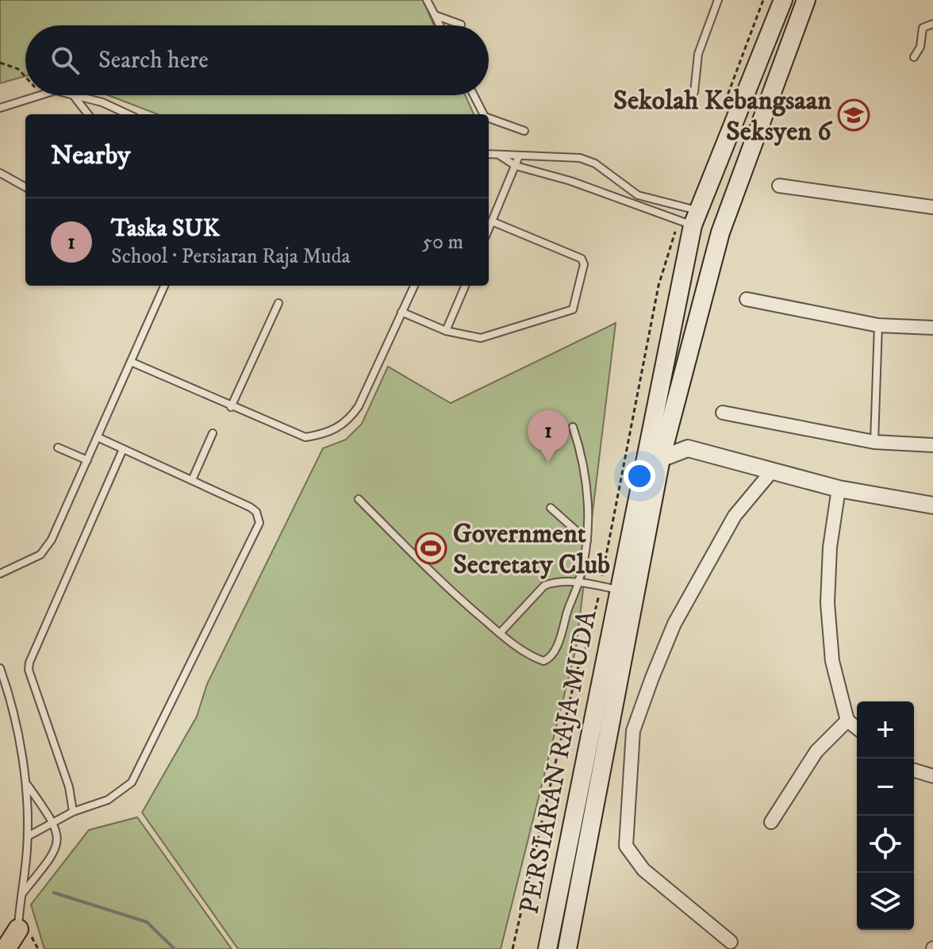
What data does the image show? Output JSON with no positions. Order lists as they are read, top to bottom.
{
  "streets": {
    "main road": ["PERSIARAN RAJA MUDA"]
  },
  "places": {
    "school or university": ["Sekolah Kebangsaan Seksyen 6"],
    "sports": ["Government Secretaty Club"]
  },
  "page": {
    "search": "Search here",
    "heading": "Nearby",
    "list": [
      {
        "mark": "1",
        "name": "Taska SUK",
        "note": "School · Persiaran Raja Muda",
        "value": "50 m"
      }
    ],
    "pins": "1",
    "map_buttons": ["+", "−"]
  }
}
